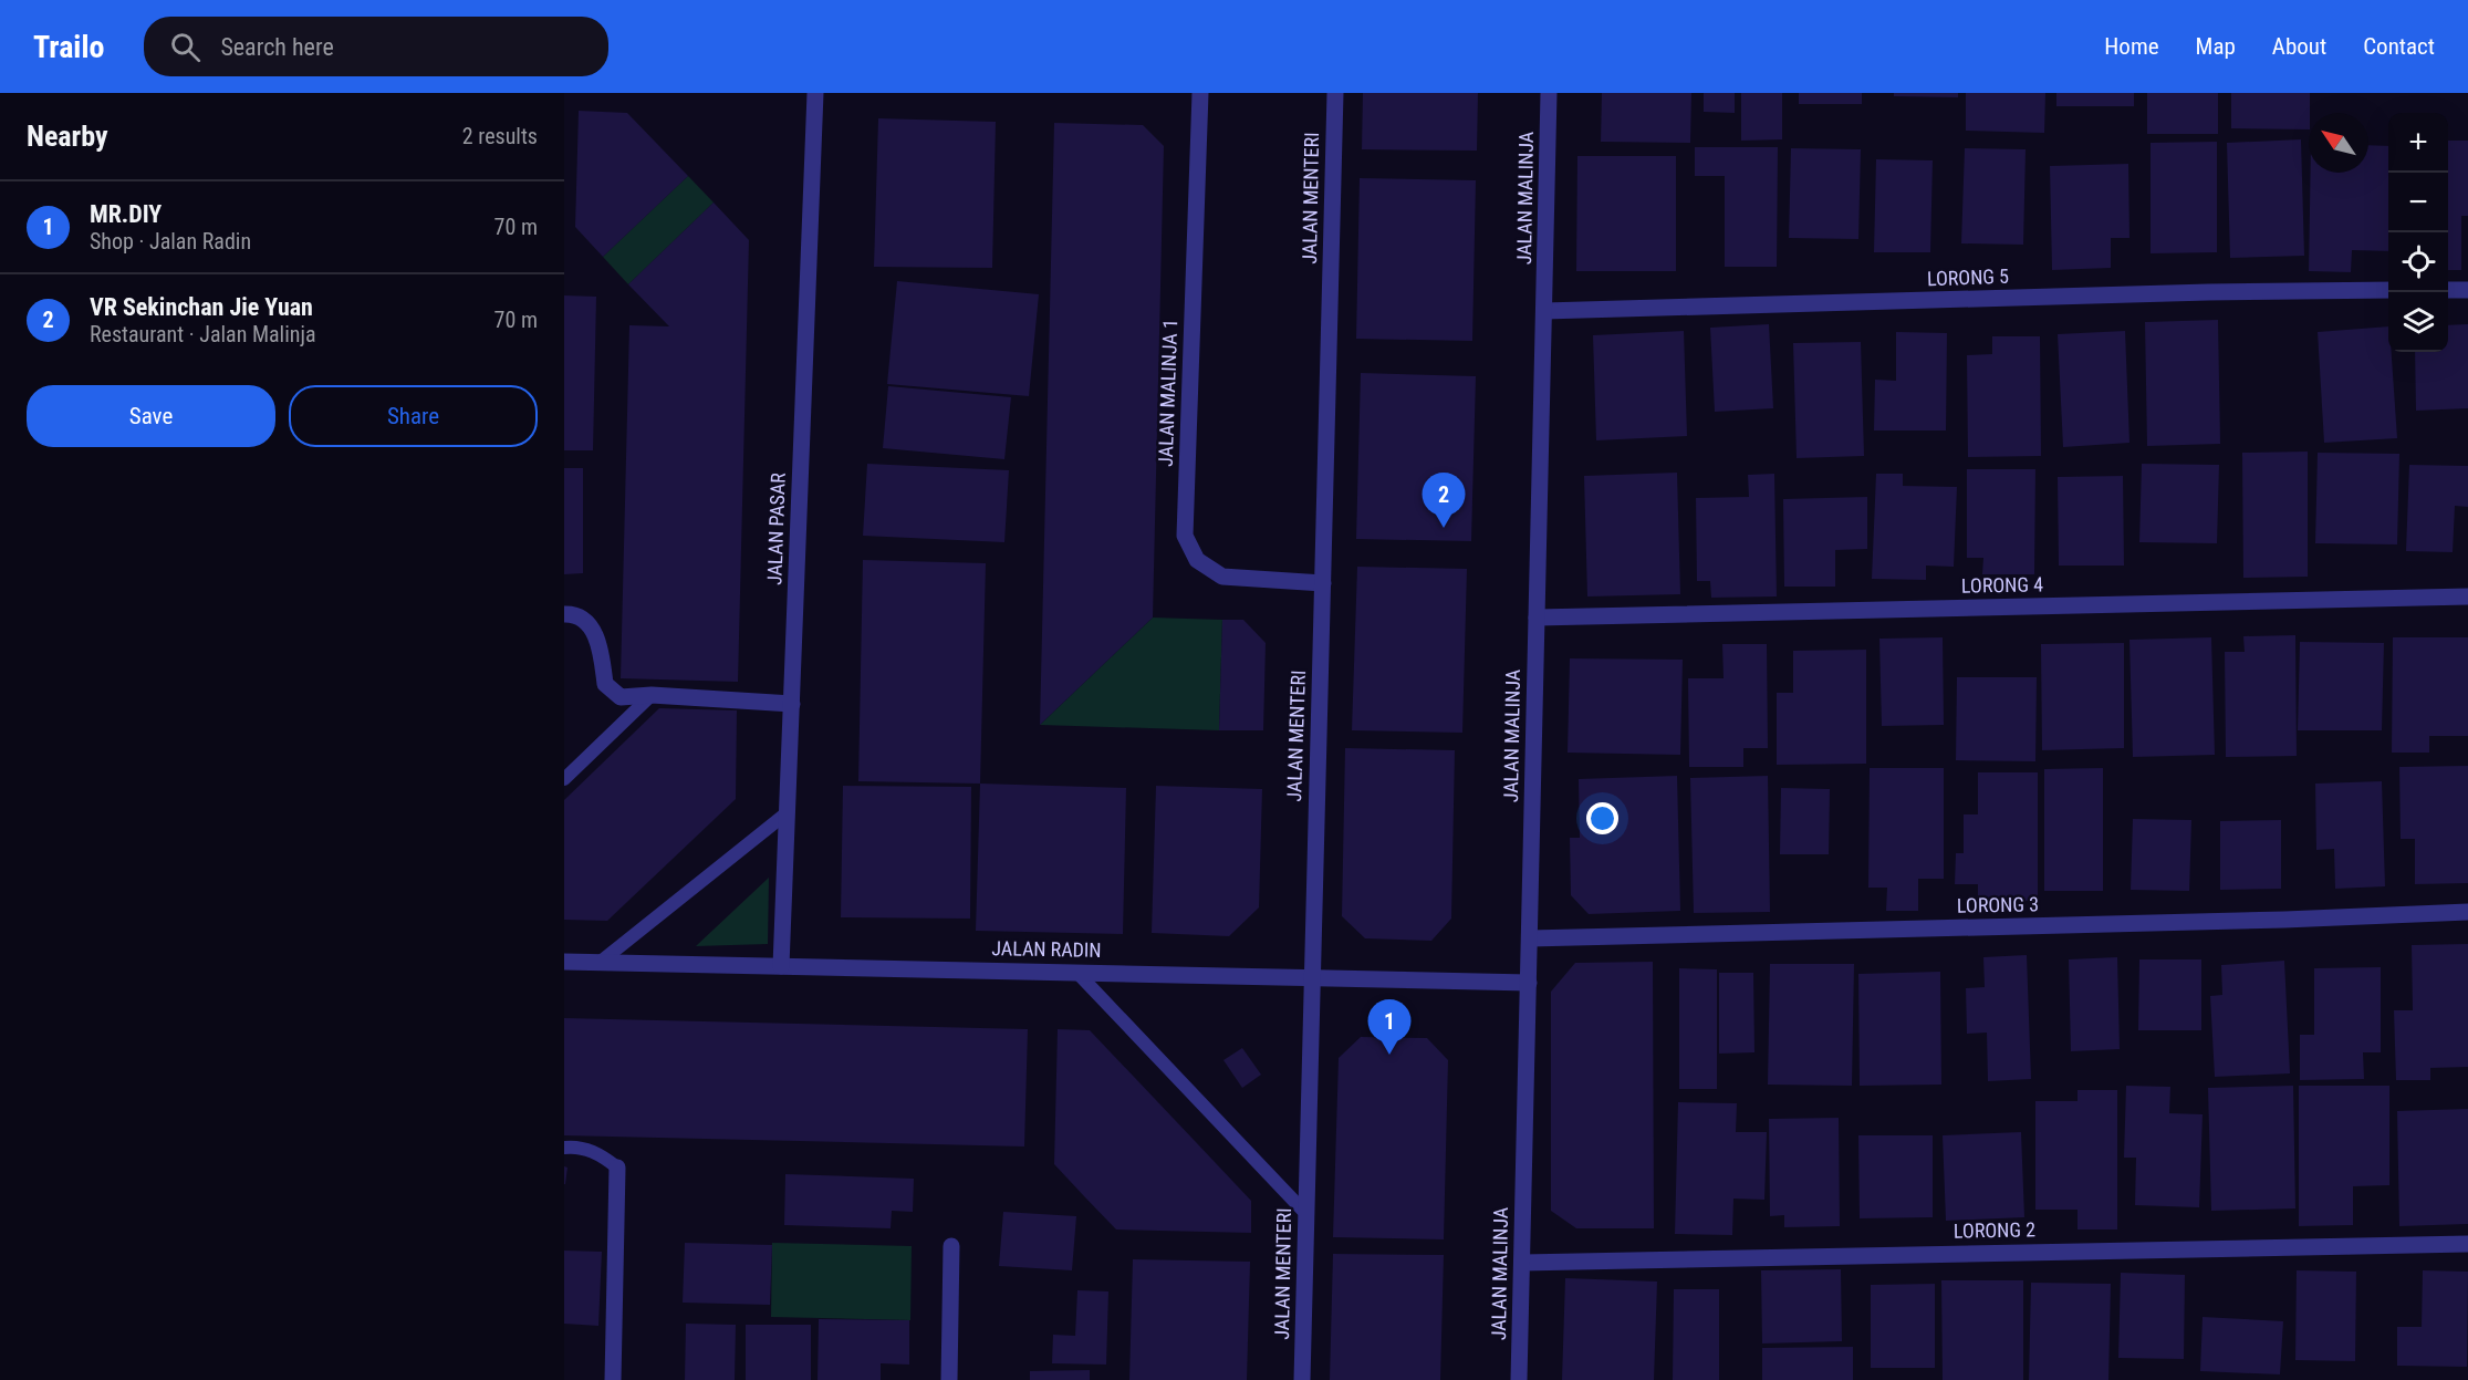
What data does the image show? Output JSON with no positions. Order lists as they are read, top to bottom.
{
  "streets": {
    "street": [
      "JALAN MENTERI",
      "JALAN MALINJA",
      "LORONG 5",
      "JALAN MALINJA 1",
      "JALAN PASAR",
      "LORONG 4",
      "LORONG 3",
      "JALAN RADIN",
      "LORONG 2"
    ]
  },
  "crossings": [
    ["JALAN MENTERI", "JALAN MALINJA 1"],
    ["JALAN MENTERI", "JALAN RADIN"],
    ["JALAN MALINJA", "LORONG 5"],
    ["JALAN MALINJA", "LORONG 4"],
    ["JALAN MALINJA", "LORONG 3"],
    ["JALAN MALINJA", "JALAN RADIN"],
    ["JALAN MALINJA", "LORONG 2"],
    ["JALAN PASAR", "JALAN RADIN"]
  ],
  "north": "top left",
  "page": {
    "header": "Trailo",
    "search": "Search here",
    "nav": [
      "Home",
      "Map",
      "About",
      "Contact"
    ],
    "heading": ["Nearby", "2 results"],
    "map_buttons": ["+", "−"],
    "list": [
      {
        "mark": "1",
        "name": "MR.DIY",
        "note": "Shop · Jalan Radin",
        "value": "70 m"
      },
      {
        "mark": "2",
        "name": "VR Sekinchan Jie Yuan",
        "note": "Restaurant · Jalan Malinja",
        "value": "70 m"
      }
    ],
    "buttons": ["Save", "Share"],
    "pins": ["2", "1"]
  }
}
